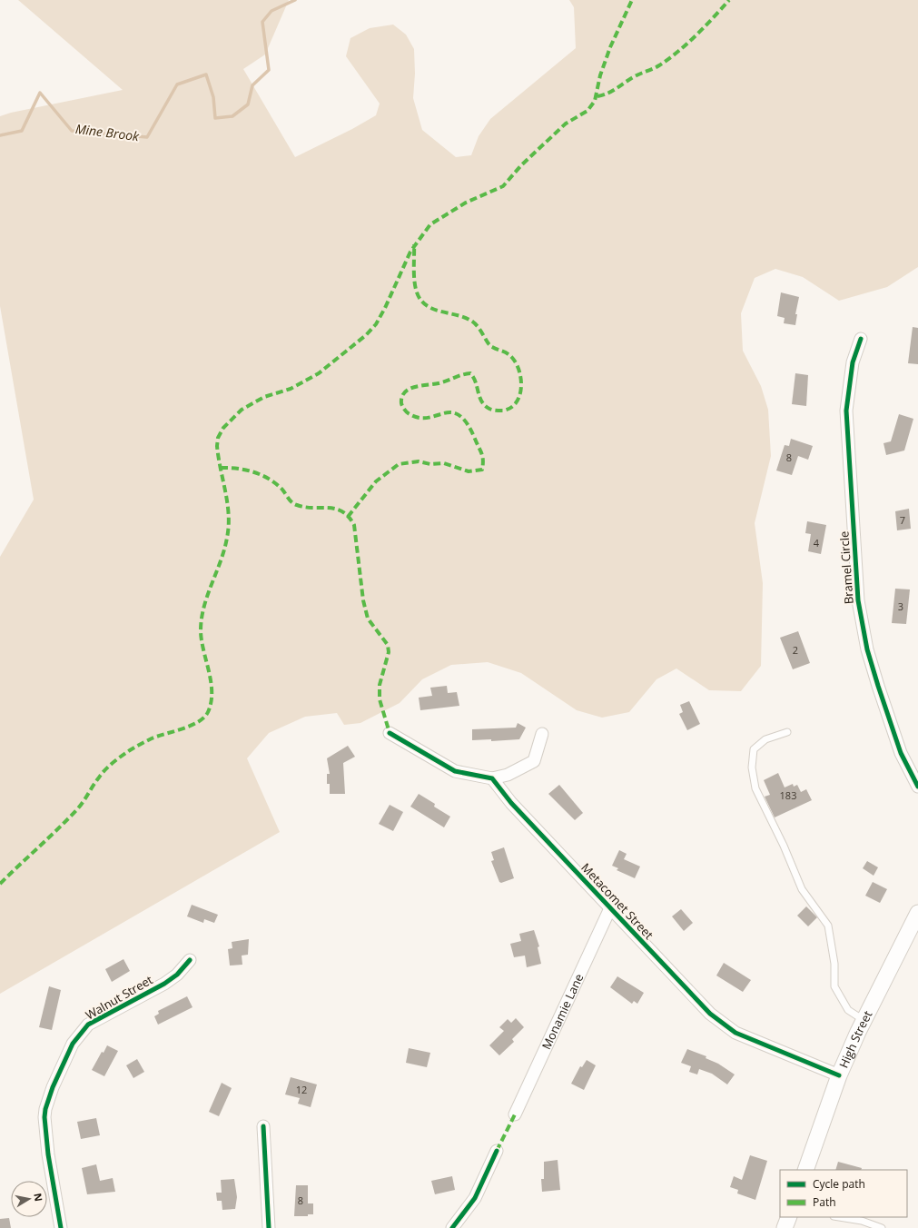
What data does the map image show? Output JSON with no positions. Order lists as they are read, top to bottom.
{
  "streets": {
    "street": [
      "Bramel Circle",
      "Metacomet Street",
      "Walnut Street",
      "Monamie Lane",
      "High Street"
    ]
  },
  "crossings": [
    ["Metacomet Street", "Monamie Lane"],
    ["Metacomet Street", "High Street"]
  ],
  "water": ["Mine Brook"],
  "house_numbers": [
    "8",
    "7",
    "4",
    "3",
    "2",
    "183",
    "12",
    "8"
  ],
  "legend": ["Cycle path", "Path"],
  "north": "right"
}
